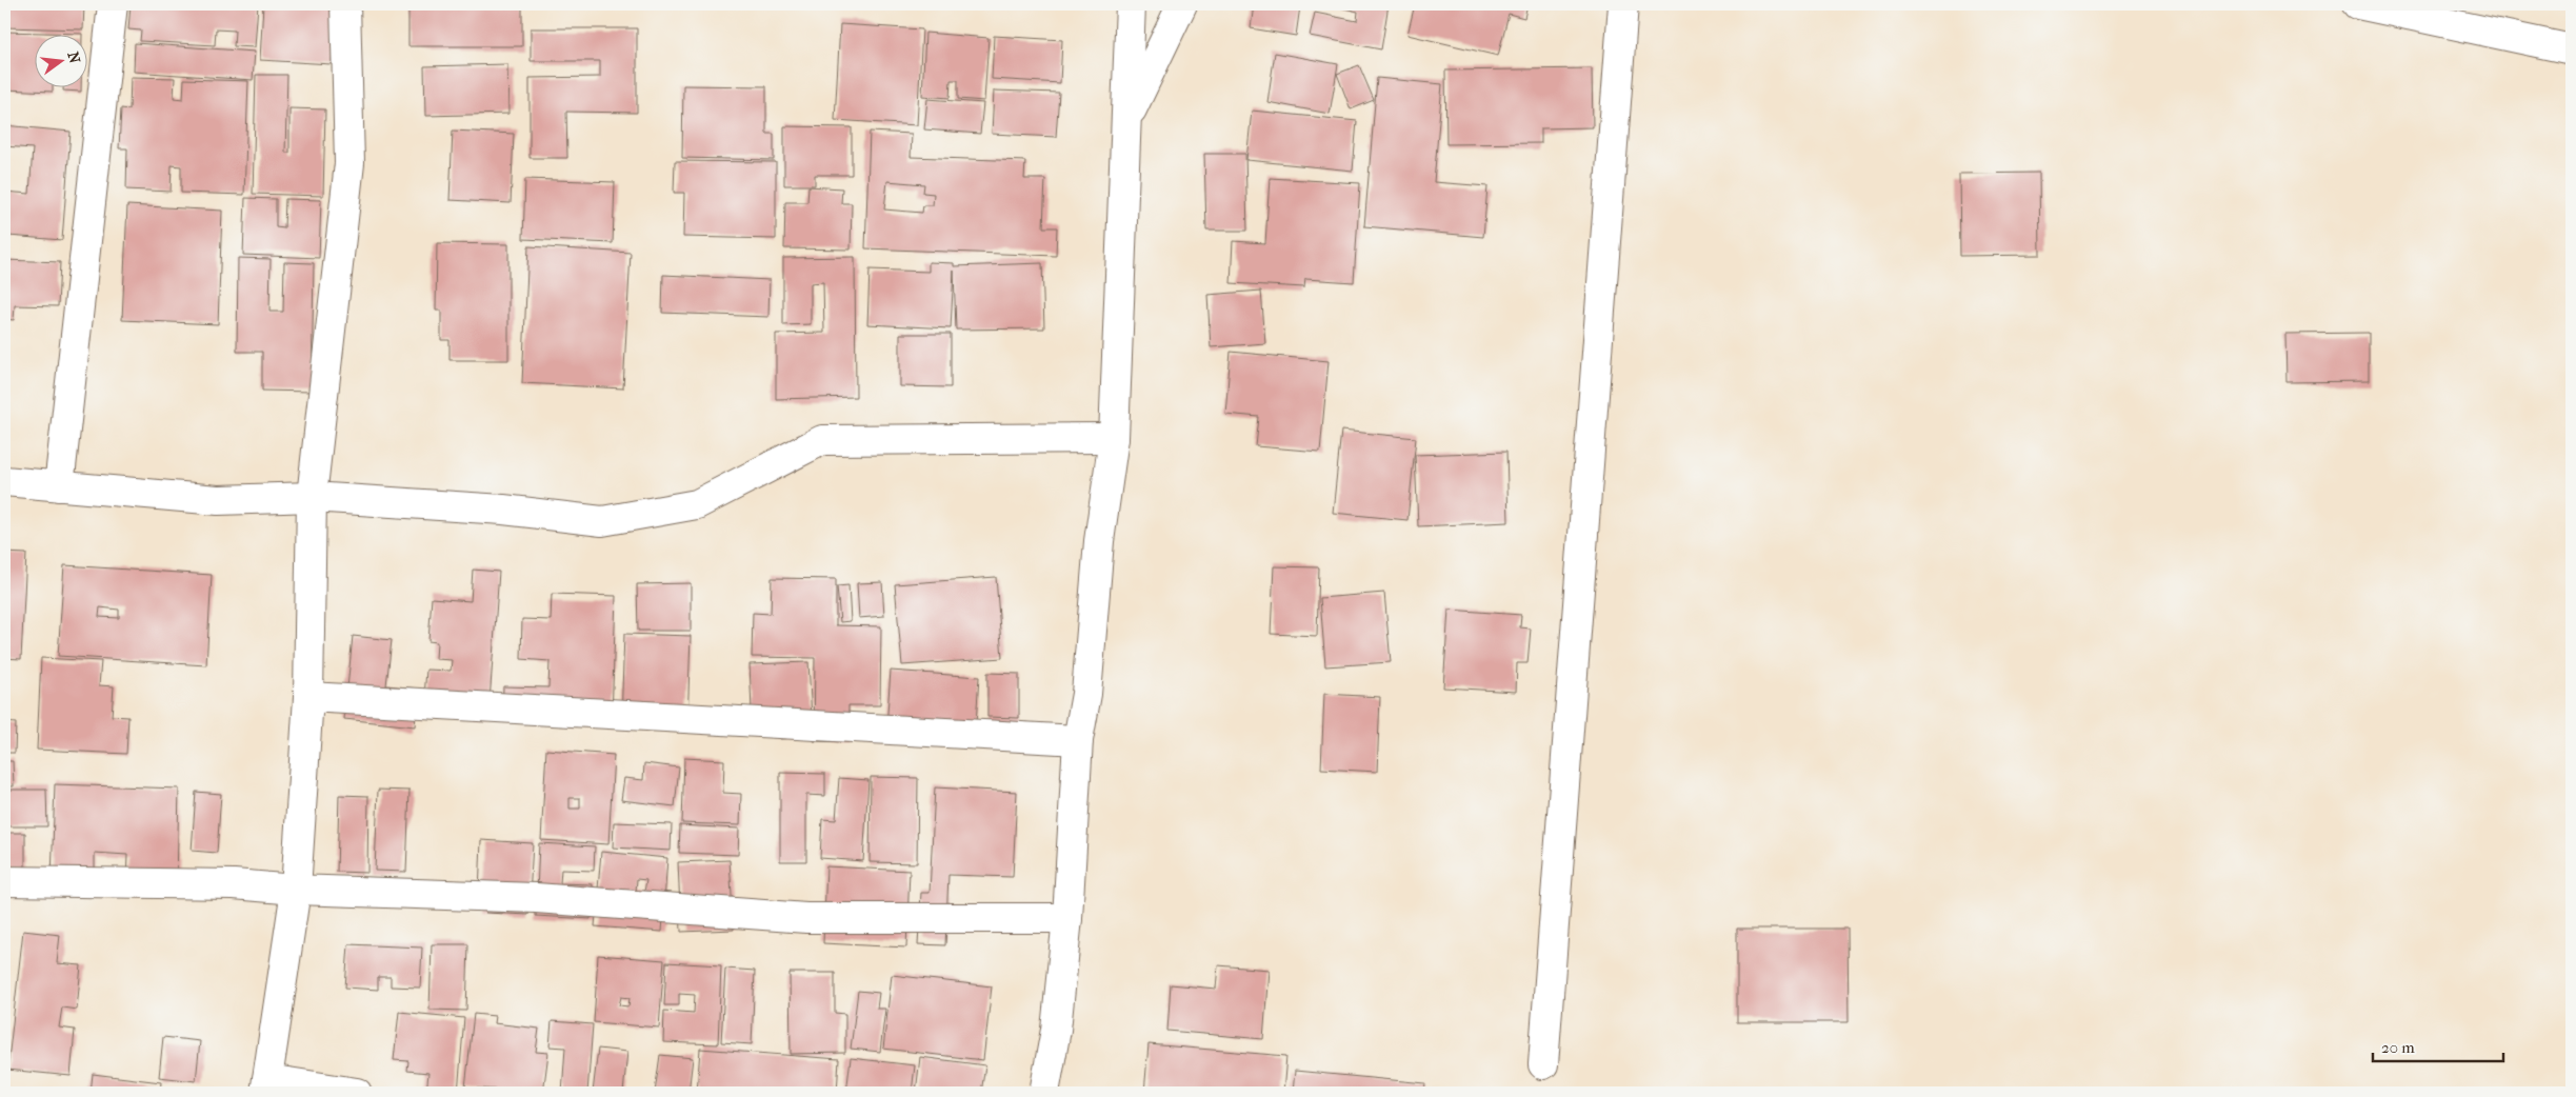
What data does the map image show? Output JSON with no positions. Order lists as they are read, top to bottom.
{
  "scale_bar": "20 m",
  "north": "right"
}
